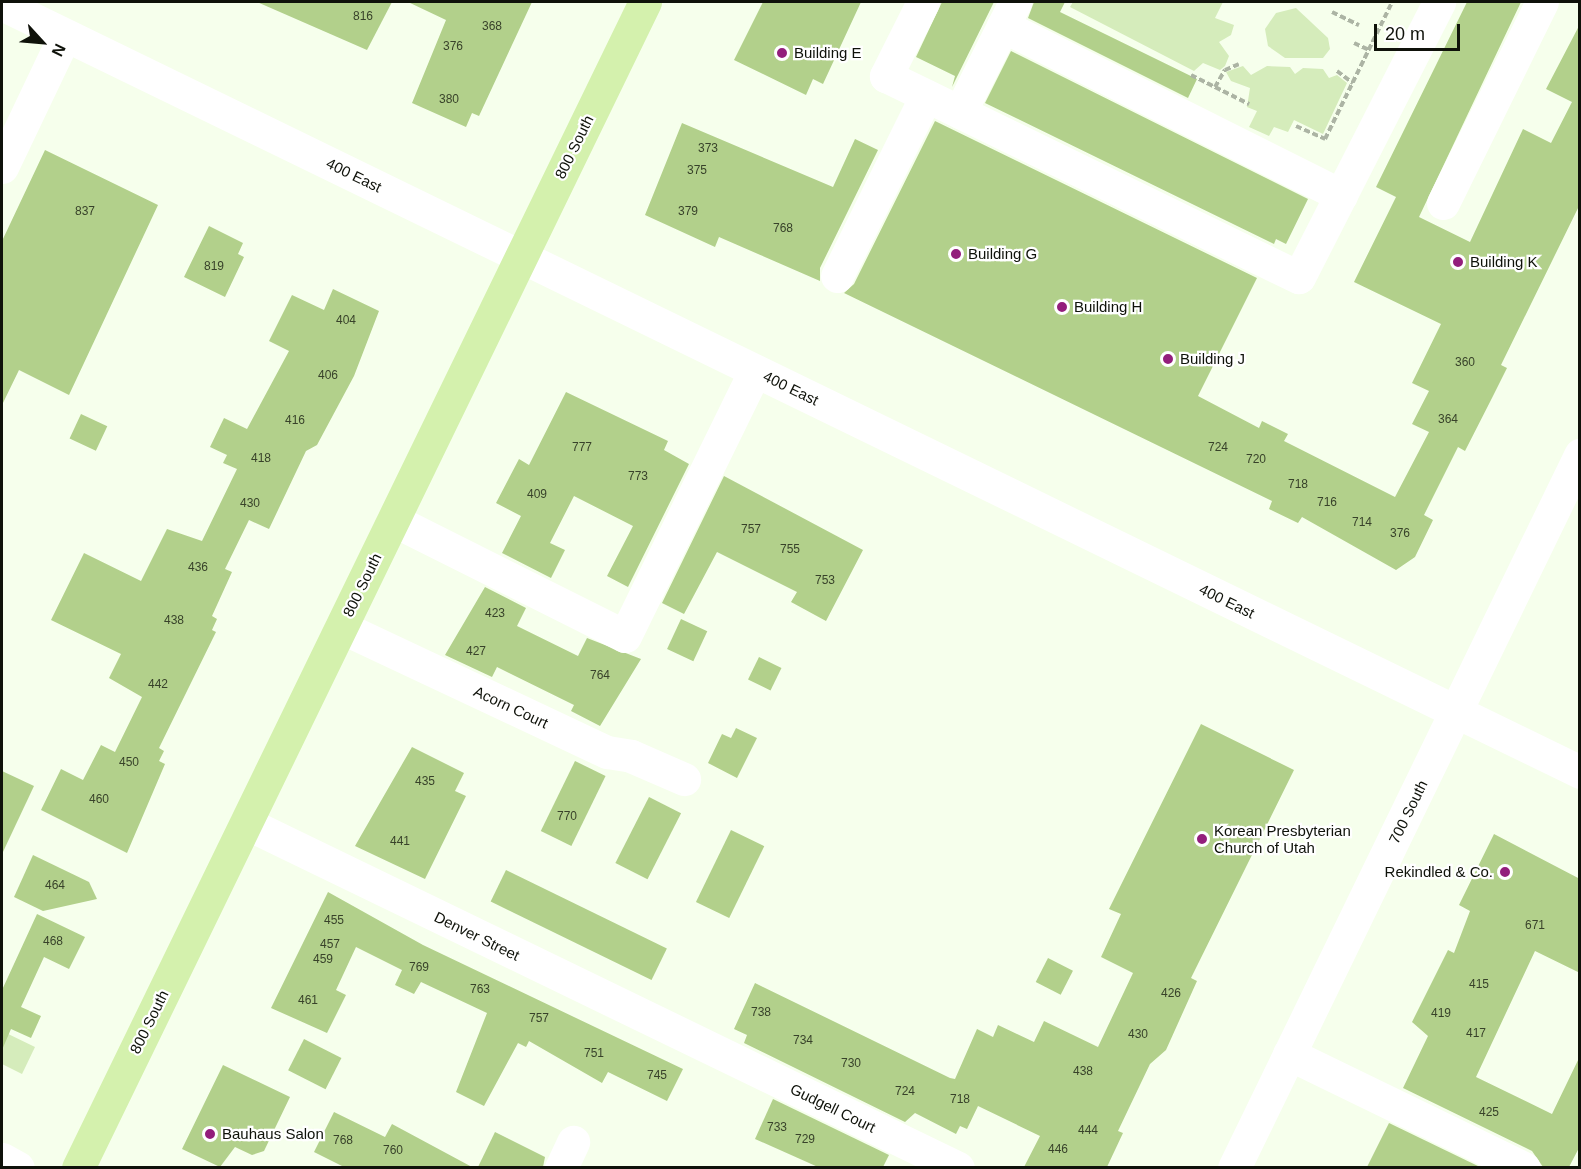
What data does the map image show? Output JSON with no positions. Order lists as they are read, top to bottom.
{
  "streets": {
    "main road": ["800 South"],
    "street": [
      "400 East",
      "Acorn Court",
      "700 South",
      "Denver Street",
      "Gudgell Court"
    ]
  },
  "crossings": [
    ["800 South", "400 East"],
    ["800 South", "Acorn Court"],
    ["800 South", "Denver Street"],
    ["400 East", "700 South"],
    ["Denver Street", "Gudgell Court"]
  ],
  "places": [
    "Building E",
    "Building G",
    "Building K",
    "Building H",
    "Building J",
    "Korean Presbyterian Church of Utah",
    "Rekindled & Co.",
    "Bauhaus Salon"
  ],
  "house_numbers": [
    "816",
    "368",
    "376",
    "380",
    "373",
    "375",
    "837",
    "379",
    "768",
    "819",
    "404",
    "360",
    "406",
    "364",
    "416",
    "777",
    "724",
    "418",
    "720",
    "773",
    "718",
    "409",
    "716",
    "430",
    "714",
    "757",
    "376",
    "755",
    "436",
    "753",
    "423",
    "438",
    "427",
    "764",
    "442",
    "450",
    "435",
    "460",
    "770",
    "441",
    "464",
    "455",
    "671",
    "468",
    "457",
    "459",
    "769",
    "415",
    "763",
    "426",
    "461",
    "738",
    "419",
    "757",
    "417",
    "430",
    "734",
    "751",
    "730",
    "438",
    "745",
    "724",
    "718",
    "425",
    "733",
    "444",
    "729",
    "768",
    "446",
    "760"
  ],
  "scale_bar": "20 m",
  "north": "bottom right"
}
